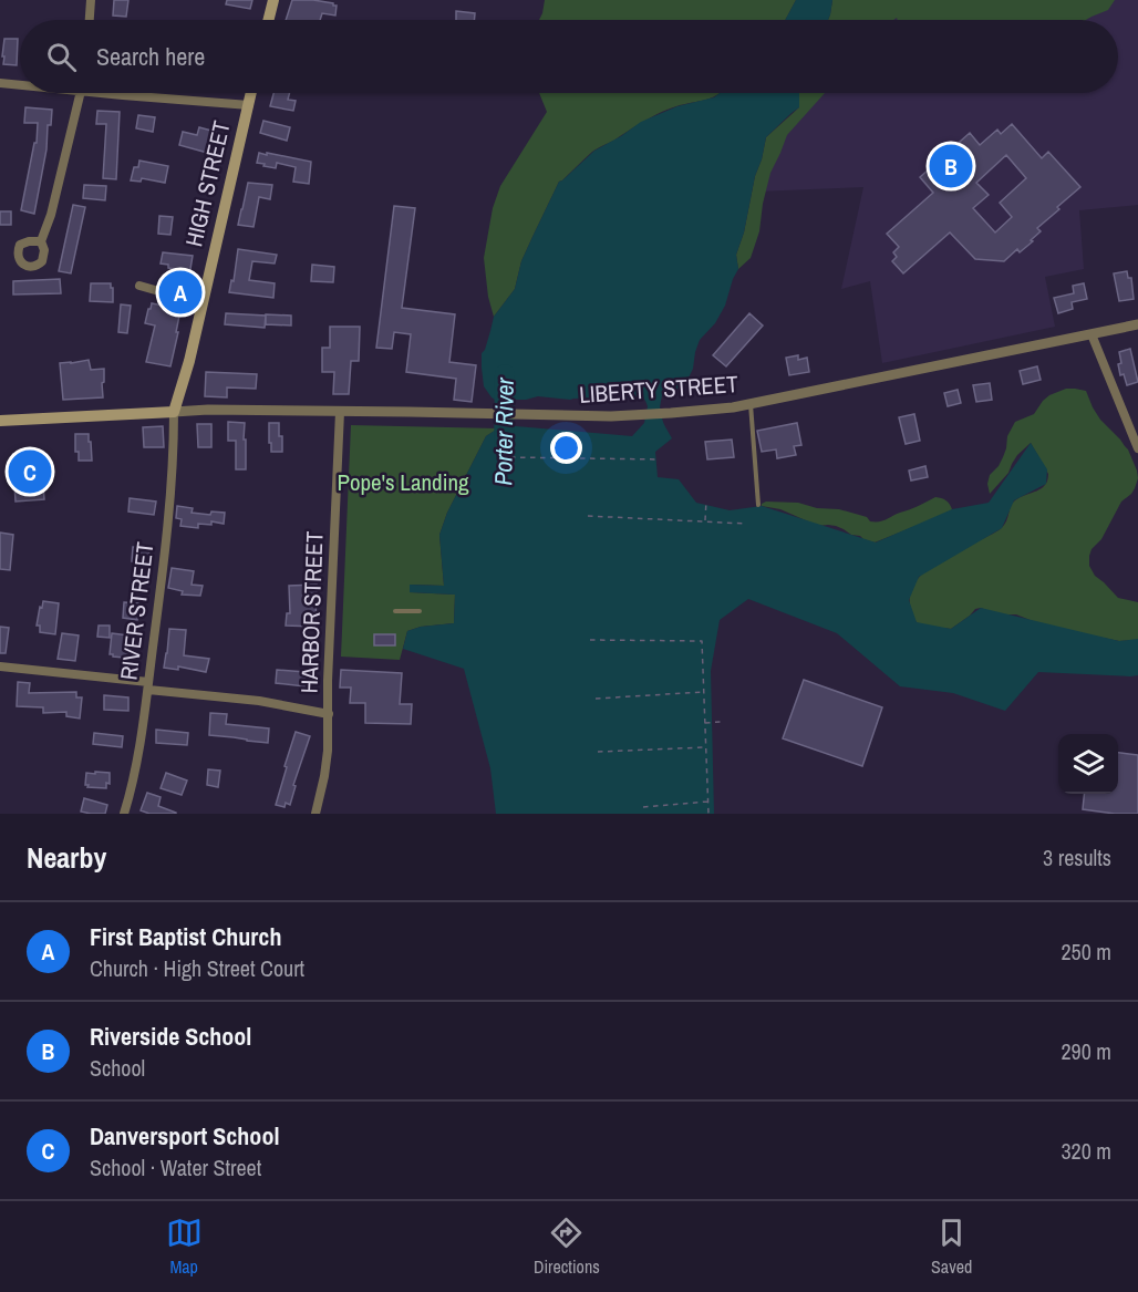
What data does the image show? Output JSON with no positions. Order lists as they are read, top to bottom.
{
  "streets": {
    "main road": ["HIGH STREET"],
    "street": ["LIBERTY STREET", "RIVER STREET", "HARBOR STREET"]
  },
  "crossings": [
    ["HIGH STREET", "LIBERTY STREET"],
    ["HIGH STREET", "RIVER STREET"],
    ["LIBERTY STREET", "RIVER STREET"],
    ["LIBERTY STREET", "HARBOR STREET"]
  ],
  "water": ["Porter River"],
  "parks": ["Pope's Landing"],
  "page": {
    "search": "Search here",
    "pins": ["B", "A", "C"],
    "heading": ["Nearby", "3 results"],
    "list": [
      {
        "mark": "A",
        "name": "First Baptist Church",
        "note": "Church · High Street Court",
        "value": "250 m"
      },
      {
        "mark": "B",
        "name": "Riverside School",
        "note": "School",
        "value": "290 m"
      },
      {
        "mark": "C",
        "name": "Danversport School",
        "note": "School · Water Street",
        "value": "320 m"
      }
    ],
    "nav": ["Map", "Directions", "Saved"]
  }
}
